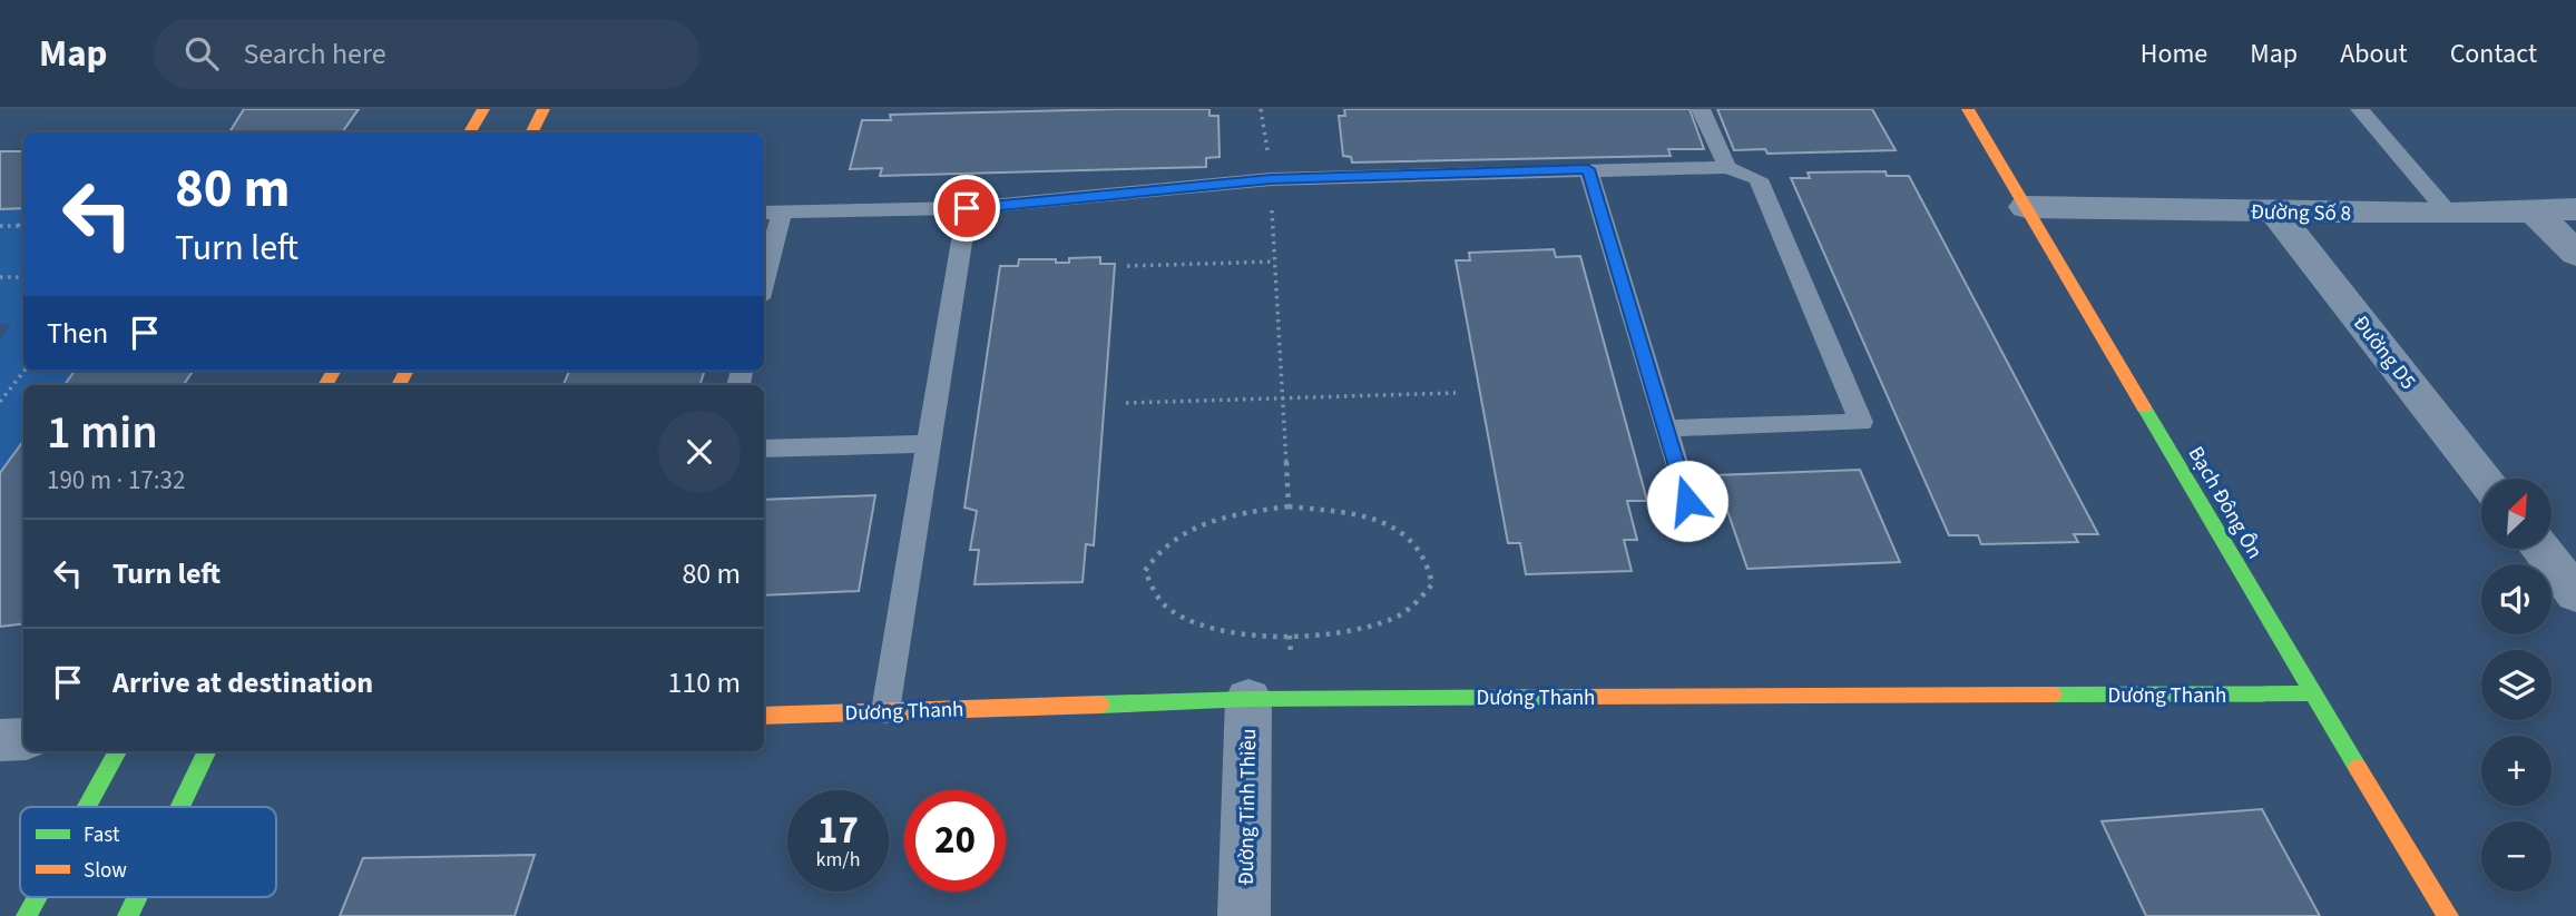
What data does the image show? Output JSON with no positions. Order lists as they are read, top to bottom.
{
  "streets": {
    "street": [
      "Đường Số 8",
      "Đường D5",
      "Bạch Đông Ôn",
      "Dương Thanh",
      "Đường Tinh Thiều"
    ]
  },
  "crossings": [
    ["Đường Số 8", "Đường D5"],
    ["Đường Số 8", "Bạch Đông Ôn"],
    ["Bạch Đông Ôn", "Dương Thanh"],
    ["Dương Thanh", "Đường Tinh Thiều"]
  ],
  "legend": ["Fast", "Slow"],
  "north": "top right",
  "page": {
    "header": "Map",
    "search": "Search here",
    "nav": [
      "Home",
      "Map",
      "About",
      "Contact"
    ],
    "turn": ["80 m", "Turn left"],
    "then": "Then",
    "heading": ["1 min", "190 m · 17:32"],
    "map_buttons": ["+", "−"],
    "list": [
      {
        "name": "Turn left",
        "value": "80 m"
      },
      {
        "name": "Arrive at destination",
        "value": "110 m"
      }
    ],
    "speed": "17 km/h",
    "limit": "20"
  }
}
